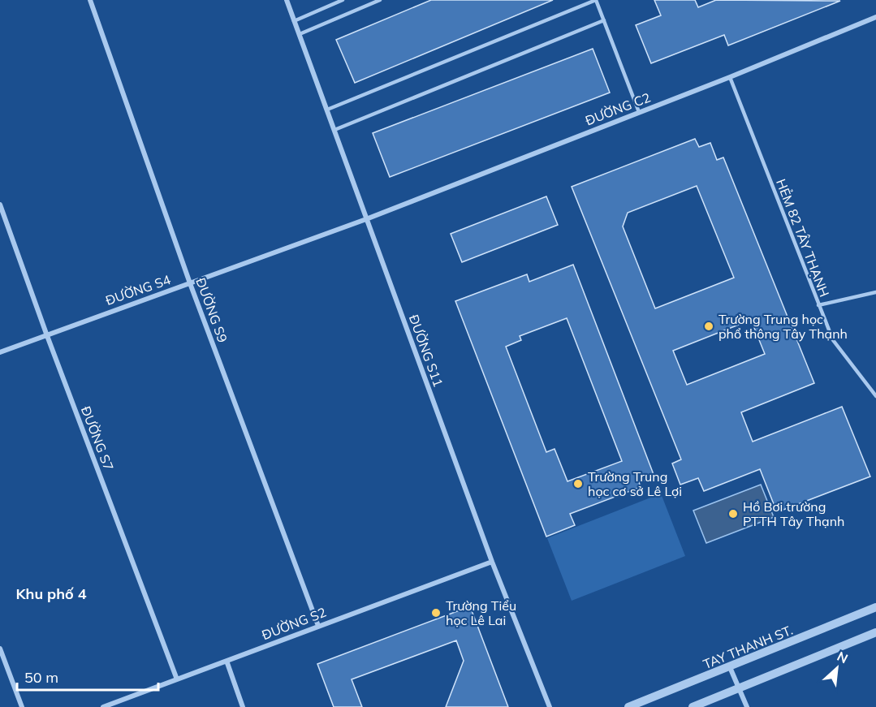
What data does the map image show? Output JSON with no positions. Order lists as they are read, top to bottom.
{
  "streets": {
    "street": [
      "ĐƯỜNG C2",
      "ĐƯỜNG S4",
      "ĐƯỜNG S9",
      "ĐƯỜNG S11",
      "ĐƯỜNG S7",
      "ĐƯỜNG S2",
      "TAY THANH ST."
    ],
    "lane": ["HẺM 82 TÂY THẠNH"]
  },
  "crossings": [
    ["ĐƯỜNG C2", "HẺM 82 TÂY THẠNH"],
    ["ĐƯỜNG C2", "ĐƯỜNG S4"],
    ["ĐƯỜNG C2", "ĐƯỜNG S11"],
    ["ĐƯỜNG S4", "ĐƯỜNG S9"],
    ["ĐƯỜNG S4", "ĐƯỜNG S11"],
    ["ĐƯỜNG S4", "ĐƯỜNG S7"],
    ["ĐƯỜNG S9", "ĐƯỜNG S2"],
    ["ĐƯỜNG S11", "ĐƯỜNG S2"],
    ["ĐƯỜNG S7", "ĐƯỜNG S2"]
  ],
  "districts": ["Khu phố 4"],
  "places": [
    "Trường Trung học phổ thông Tây Thạnh",
    "Trường Trung học cơ sở Lê Lợi",
    "Hồ Bơi trường PTTH Tây Thạnh",
    "Trường Tiểu học Lê Lai"
  ],
  "scale_bar": "50 m",
  "north": "top right"
}
